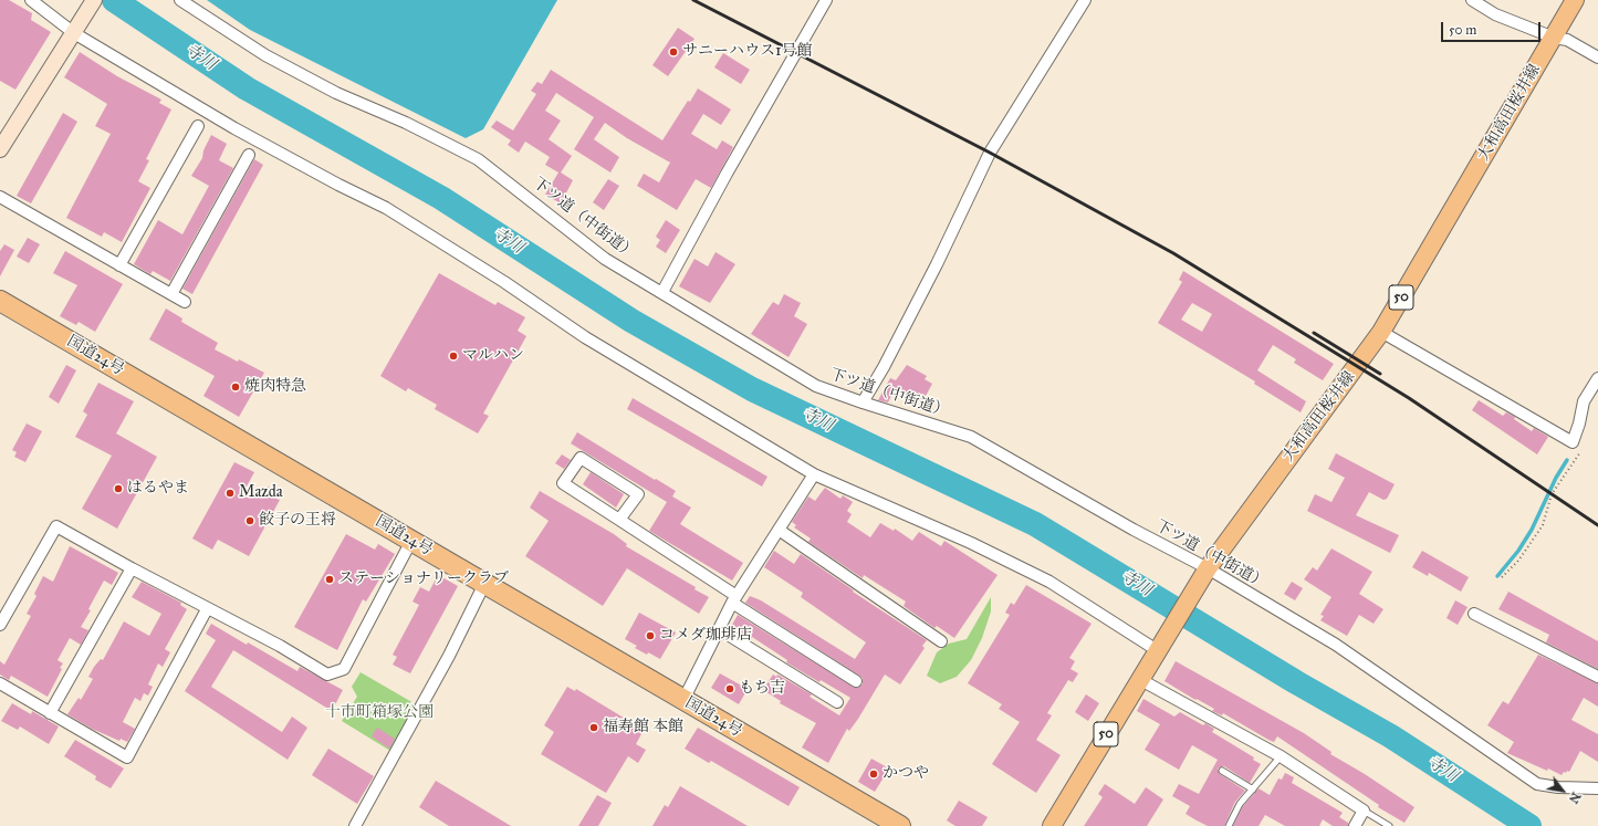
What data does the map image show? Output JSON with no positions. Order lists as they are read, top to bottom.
{
  "streets": {
    "highway": ["国道24号"],
    "main road": ["大和高田桜井線", "50"],
    "street": ["下ツ道（中街道）"]
  },
  "crossings": [
    ["大和高田桜井線", "下ツ道（中街道）"]
  ],
  "water": ["寺川"],
  "parks": ["十市町箱塚公園"],
  "places": [
    "サニーハウス1号館",
    "マルハン",
    "焼肉特急",
    "はるやま",
    "Mazda",
    "餃子の王将",
    "ステーショナリークラブ",
    "コメダ珈琲店",
    "もち吉",
    "福寿館 本館",
    "かつや"
  ],
  "scale_bar": "50 m",
  "north": "bottom right"
}
